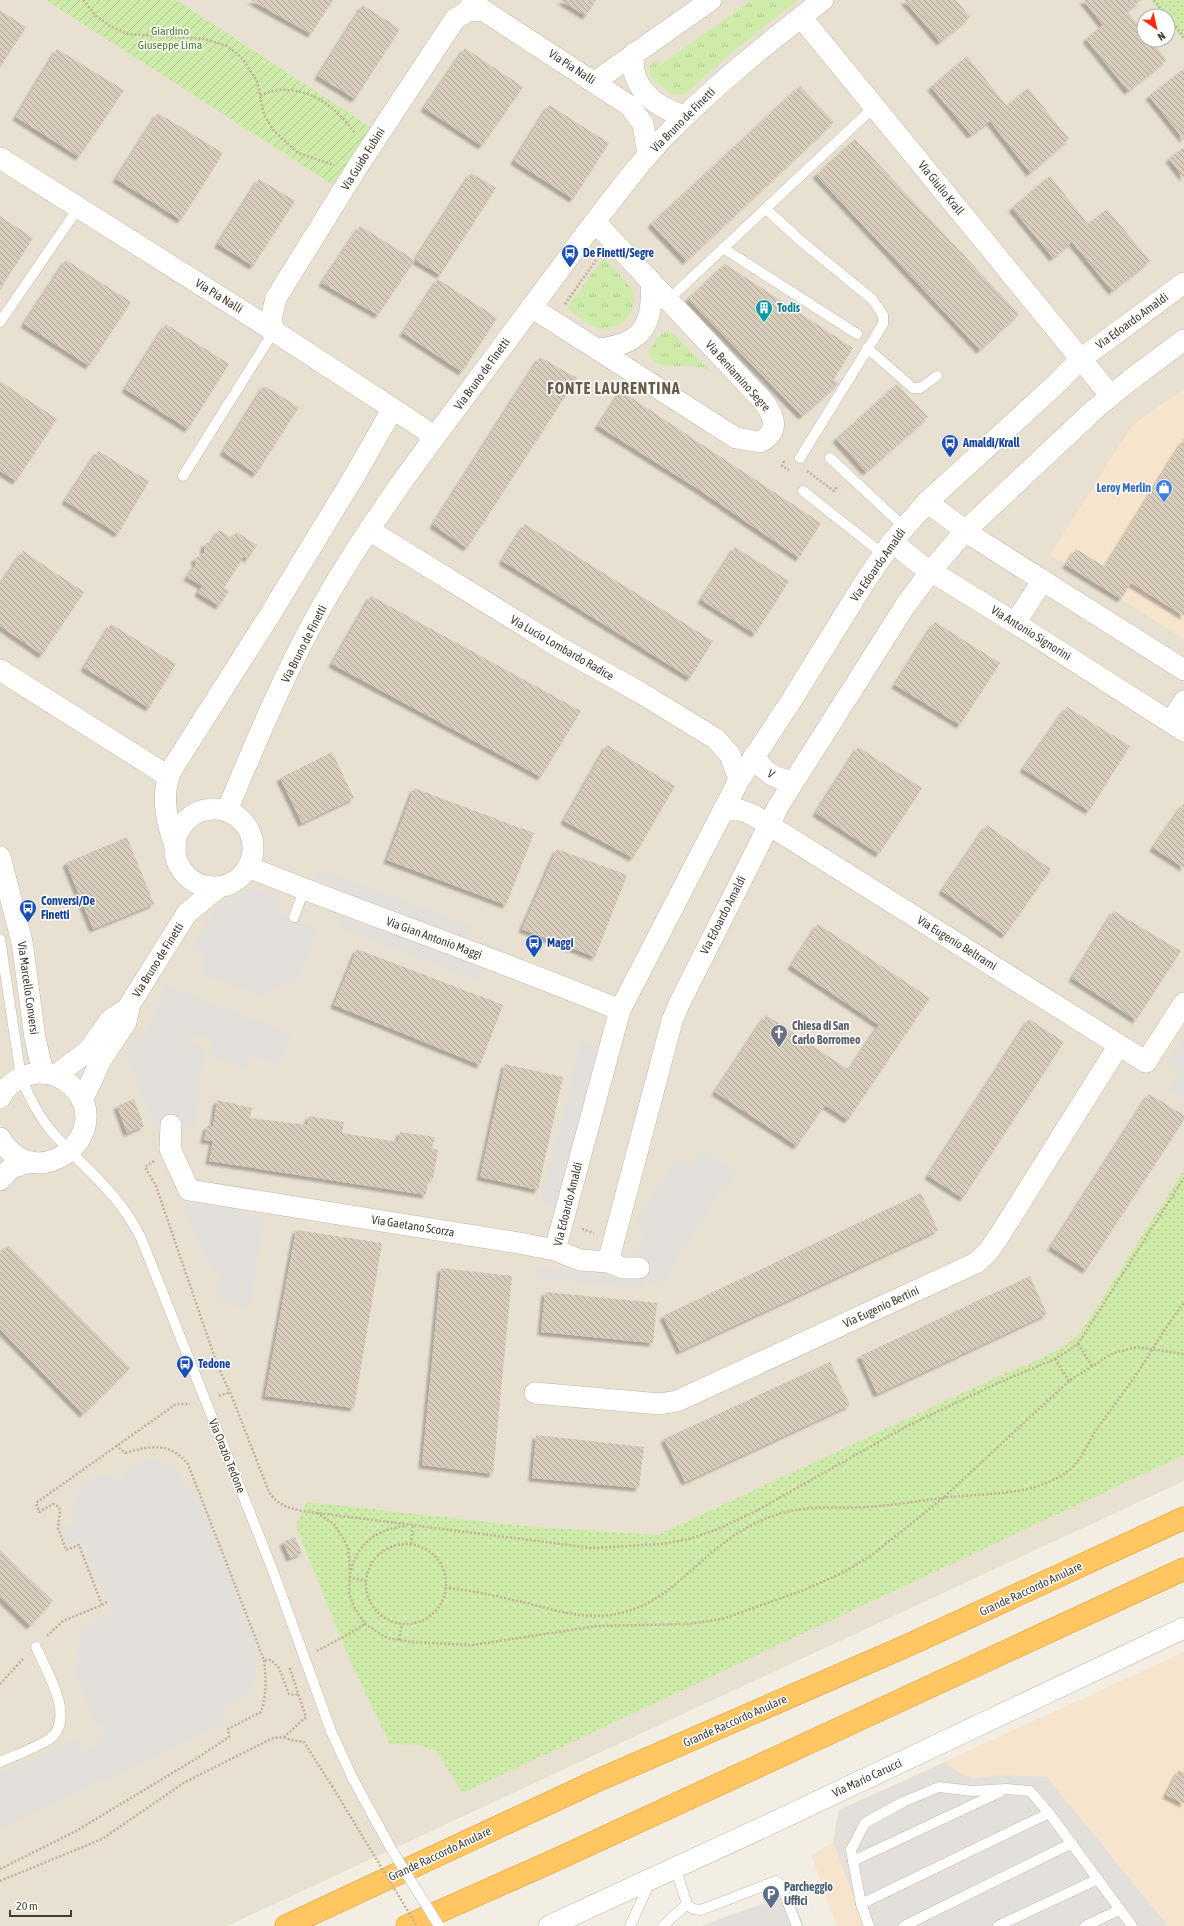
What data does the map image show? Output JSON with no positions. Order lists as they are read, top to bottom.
{
  "streets": {
    "highway": ["Grande Raccordo Anulare"],
    "street": [
      "Via Pia Nalli",
      "Via Bruno de Finetti",
      "Via Guido Fubini",
      "Via Giulio Krall",
      "Via Edoardo Amaldi",
      "Via Beniamino Segre",
      "Via Antonio Signorini",
      "Via Lucio Lombardo Radice",
      "V",
      "Via Gian Antonio Maggi",
      "Via Eugenio Beltrami",
      "Via Marcello Conversi",
      "Via Gaetano Scorza",
      "Via Eugenio Bertini",
      "Via Mario Carucci"
    ],
    "lane": ["Via Orazio Tedone"]
  },
  "crossings": [
    ["Via Pia Nalli", "Via Bruno de Finetti"],
    ["Via Pia Nalli", "Via Guido Fubini"],
    ["Via Bruno de Finetti", "Via Giulio Krall"],
    ["Via Bruno de Finetti", "Via Beniamino Segre"],
    ["Via Bruno de Finetti", "Via Lucio Lombardo Radice"],
    ["Via Bruno de Finetti", "Via Gian Antonio Maggi"],
    ["Via Bruno de Finetti", "Via Marcello Conversi"],
    ["Via Giulio Krall", "Via Edoardo Amaldi"],
    ["Via Edoardo Amaldi", "Via Antonio Signorini"],
    ["Via Edoardo Amaldi", "Via Lucio Lombardo Radice"],
    ["Via Edoardo Amaldi", "V"],
    ["Via Edoardo Amaldi", "Via Gian Antonio Maggi"],
    ["Via Edoardo Amaldi", "Via Eugenio Beltrami"],
    ["Via Edoardo Amaldi", "Via Gaetano Scorza"],
    ["Via Eugenio Beltrami", "Via Eugenio Bertini"],
    ["Via Marcello Conversi", "Via Orazio Tedone"]
  ],
  "districts": ["FONTE LAURENTINA"],
  "parks": ["Giardino Giuseppe Lima"],
  "places": {
    "bus stop": [
      "De Finetti/Segre",
      "Amaldi/Krall",
      "Conversi/De Finetti",
      "Maggi",
      "Tedone"
    ],
    "building": ["Todis"],
    "shop": ["Leroy Merlin"],
    "church": ["Chiesa di San Carlo Borromeo"],
    "parking": ["Parcheggio Uffici"]
  },
  "scale_bar": "20 m",
  "north": "bottom right"
}
